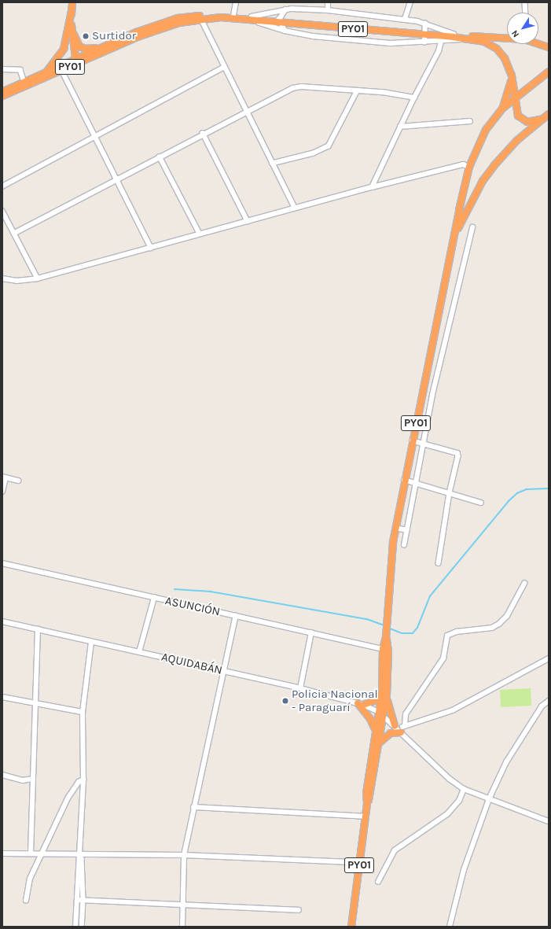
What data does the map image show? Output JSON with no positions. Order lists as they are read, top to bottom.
{
  "streets": {
    "highway": ["PY01"],
    "street": ["ASUNCIÓN", "AQUIDABÁN"]
  },
  "crossings": [
    ["PY01", "ASUNCIÓN"],
    ["PY01", "AQUIDABÁN"]
  ],
  "places": ["Surtidor", "Policia Nacional - Paraguarí"],
  "north": "bottom left"
}
